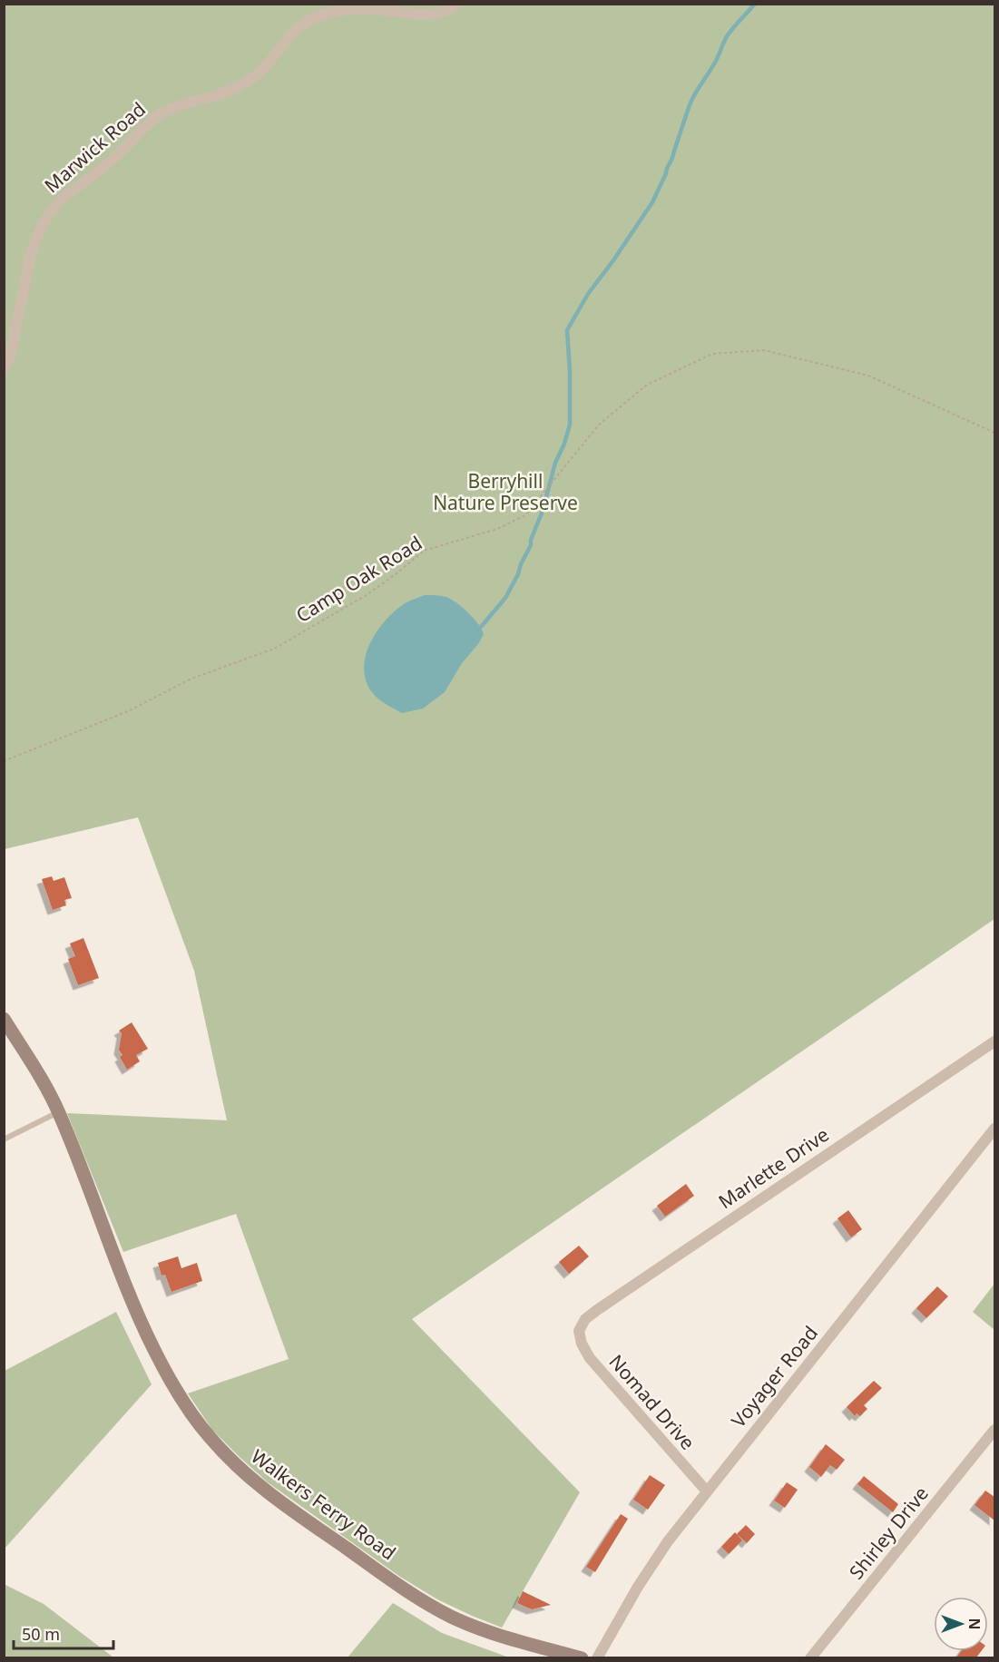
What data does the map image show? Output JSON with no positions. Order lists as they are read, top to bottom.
{
  "streets": {
    "street": [
      "Marwick Road",
      "Marlette Drive",
      "Voyager Road",
      "Nomad Drive",
      "Walkers Ferry Road",
      "Shirley Drive"
    ],
    "path": ["Camp Oak Road"]
  },
  "crossings": [
    ["Marlette Drive", "Nomad Drive"],
    ["Voyager Road", "Nomad Drive"]
  ],
  "parks": ["Berryhill Nature Preserve"],
  "scale_bar": "50 m",
  "north": "right"
}
